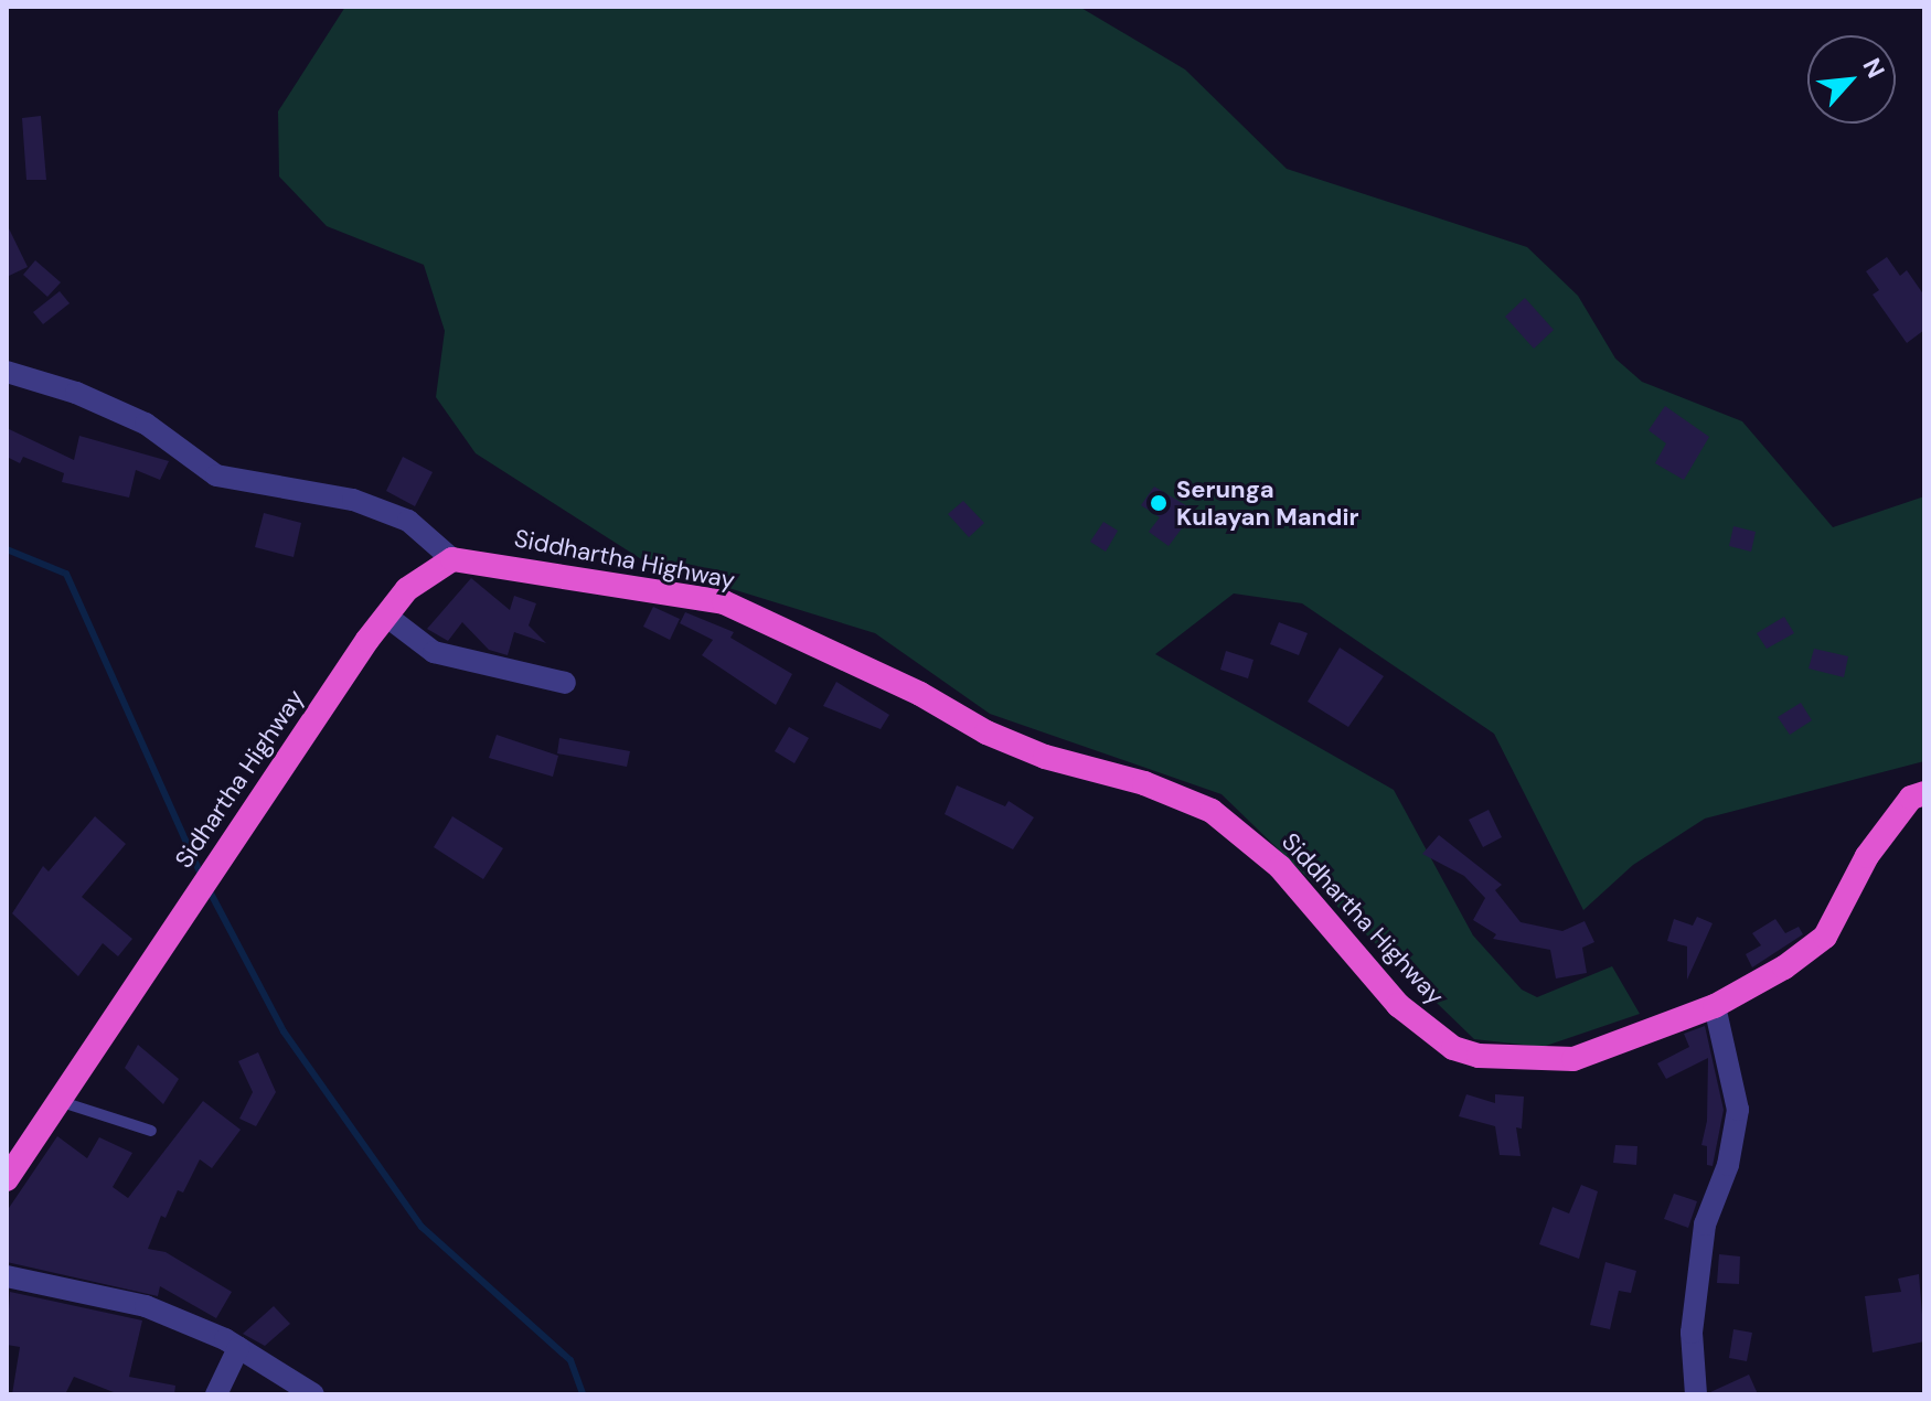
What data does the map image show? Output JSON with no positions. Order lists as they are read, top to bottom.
{
  "streets": {
    "highway": ["Siddhartha Highway", "Sidhartha Highway"]
  },
  "places": ["Serunga Kulayan Mandir"],
  "north": "top right"
}
